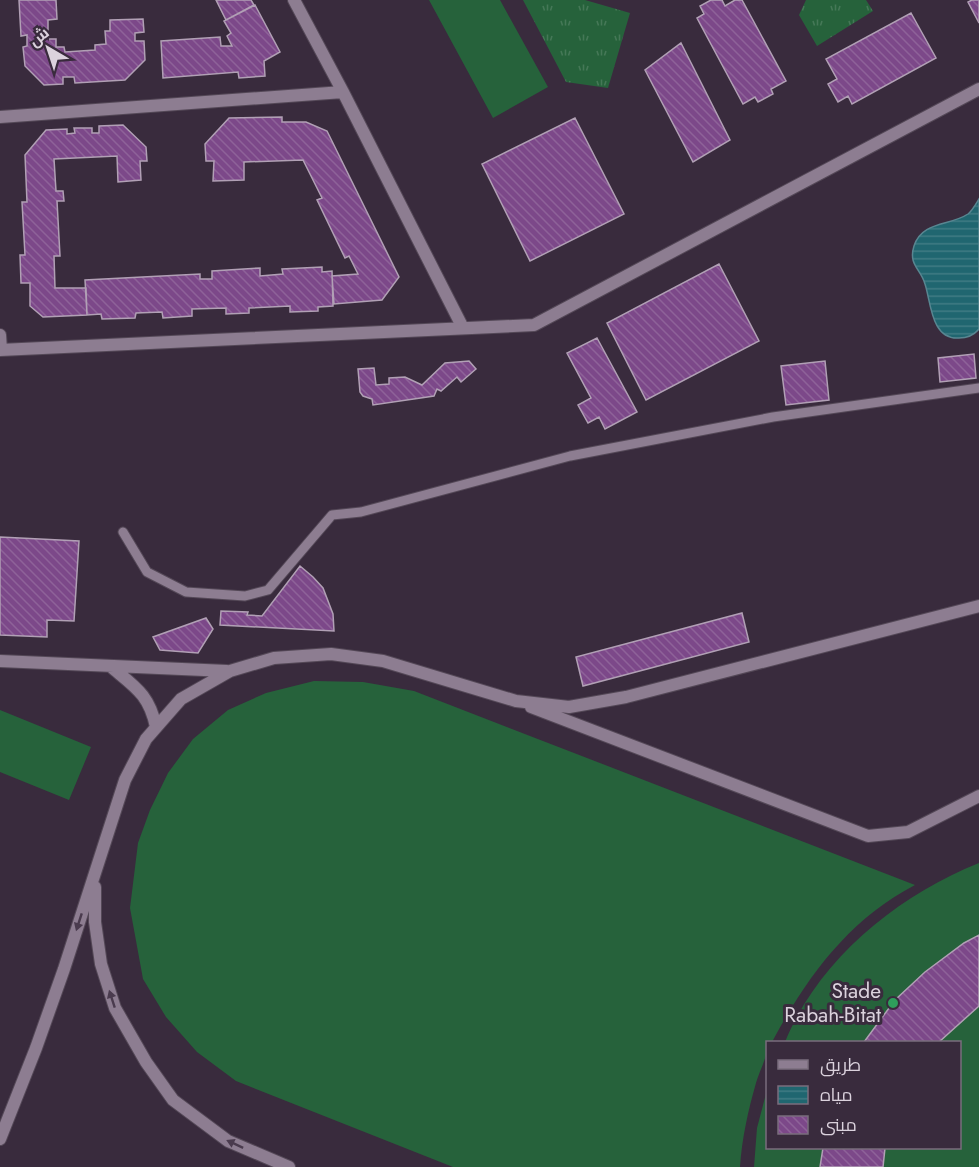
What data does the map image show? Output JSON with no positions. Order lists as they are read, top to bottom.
{
  "places": ["Stade Rabah-Bitat"],
  "legend": ["طريق", "مياه", "مبنى"],
  "north": "top left"
}
